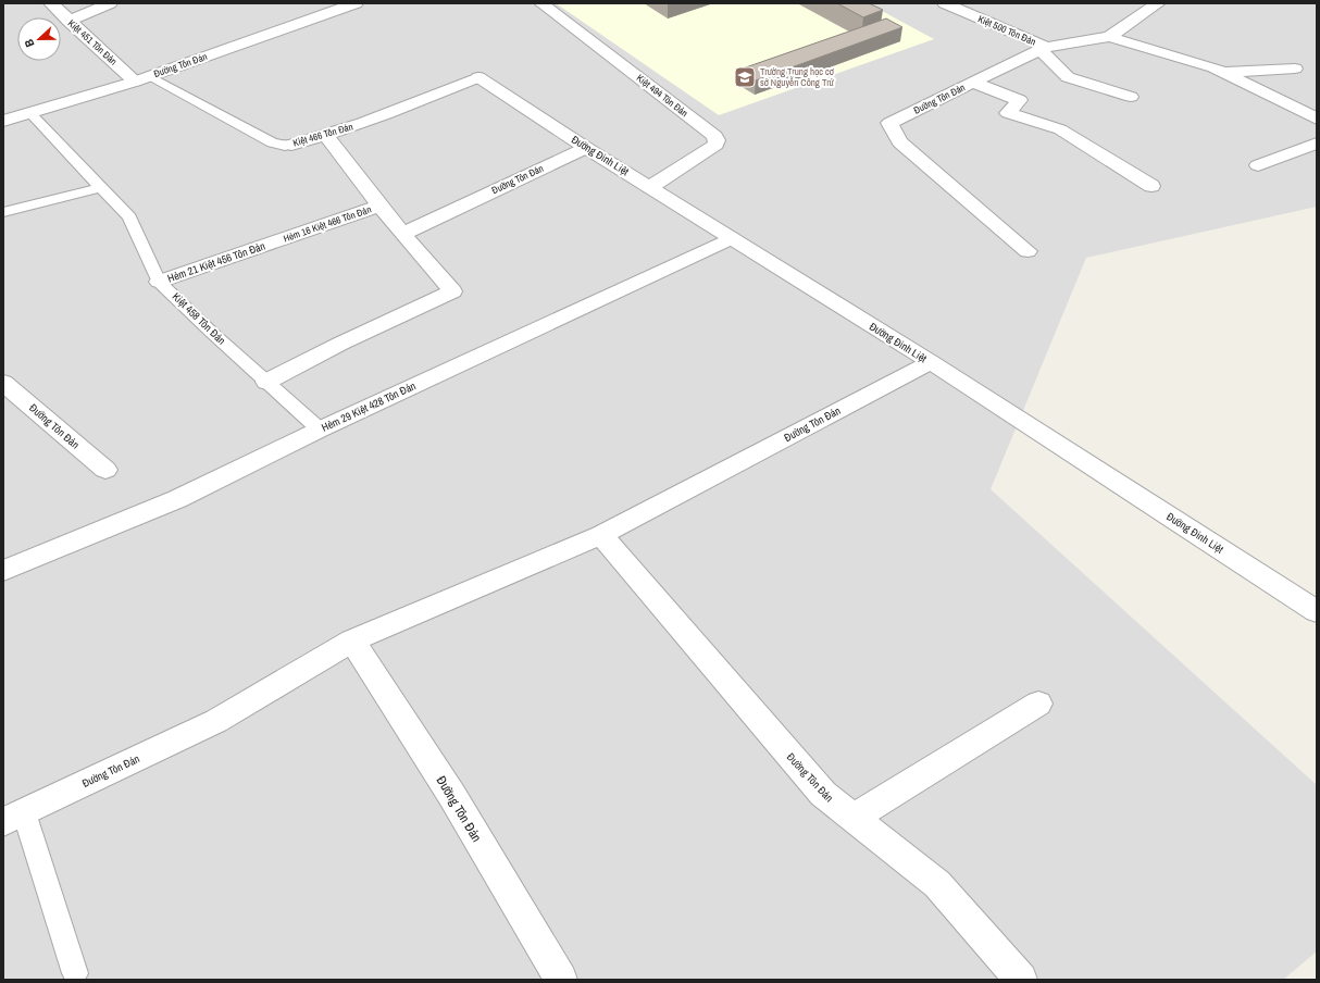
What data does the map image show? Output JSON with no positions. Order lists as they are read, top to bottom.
{
  "streets": {
    "street": [
      "Kiệt 500 Tôn Đản",
      "Kiệt 451 Tôn Đản",
      "Đường Tôn Đản",
      "Kiệt 494 Tôn Đản",
      "Kiệt 466 Tôn Đản",
      "Đường Đinh Liệt",
      "Hẻm 16 Kiệt 466 Tôn Đản",
      "Hẻm 21 Kiệt 456 Tôn Đản",
      "Hẻm 29 Kiệt 428 Tôn Đản"
    ],
    "lane": ["Kiệt 458 Tôn Đản"]
  },
  "crossings": [
    ["Kiệt 500 Tôn Đản", "Đường Tôn Đản"],
    ["Kiệt 451 Tôn Đản", "Đường Tôn Đản"],
    ["Kiệt 451 Tôn Đản", "Kiệt 466 Tôn Đản"],
    ["Đường Tôn Đản", "Kiệt 466 Tôn Đản"],
    ["Đường Tôn Đản", "Đường Đinh Liệt"],
    ["Đường Tôn Đản", "Hẻm 16 Kiệt 466 Tôn Đản"],
    ["Đường Tôn Đản", "Kiệt 458 Tôn Đản"],
    ["Kiệt 494 Tôn Đản", "Đường Đinh Liệt"],
    ["Kiệt 466 Tôn Đản", "Đường Đinh Liệt"],
    ["Kiệt 466 Tôn Đản", "Hẻm 16 Kiệt 466 Tôn Đản"],
    ["Đường Đinh Liệt", "Hẻm 29 Kiệt 428 Tôn Đản"],
    ["Hẻm 16 Kiệt 466 Tôn Đản", "Hẻm 21 Kiệt 456 Tôn Đản"],
    ["Hẻm 16 Kiệt 466 Tôn Đản", "Kiệt 458 Tôn Đản"],
    ["Hẻm 21 Kiệt 456 Tôn Đản", "Kiệt 458 Tôn Đản"],
    ["Kiệt 458 Tôn Đản", "Hẻm 29 Kiệt 428 Tôn Đản"]
  ],
  "places": {
    "school or university": ["Trường Trung học cơ sở Nguyễn Công Trứ"]
  },
  "north": "left"
}
